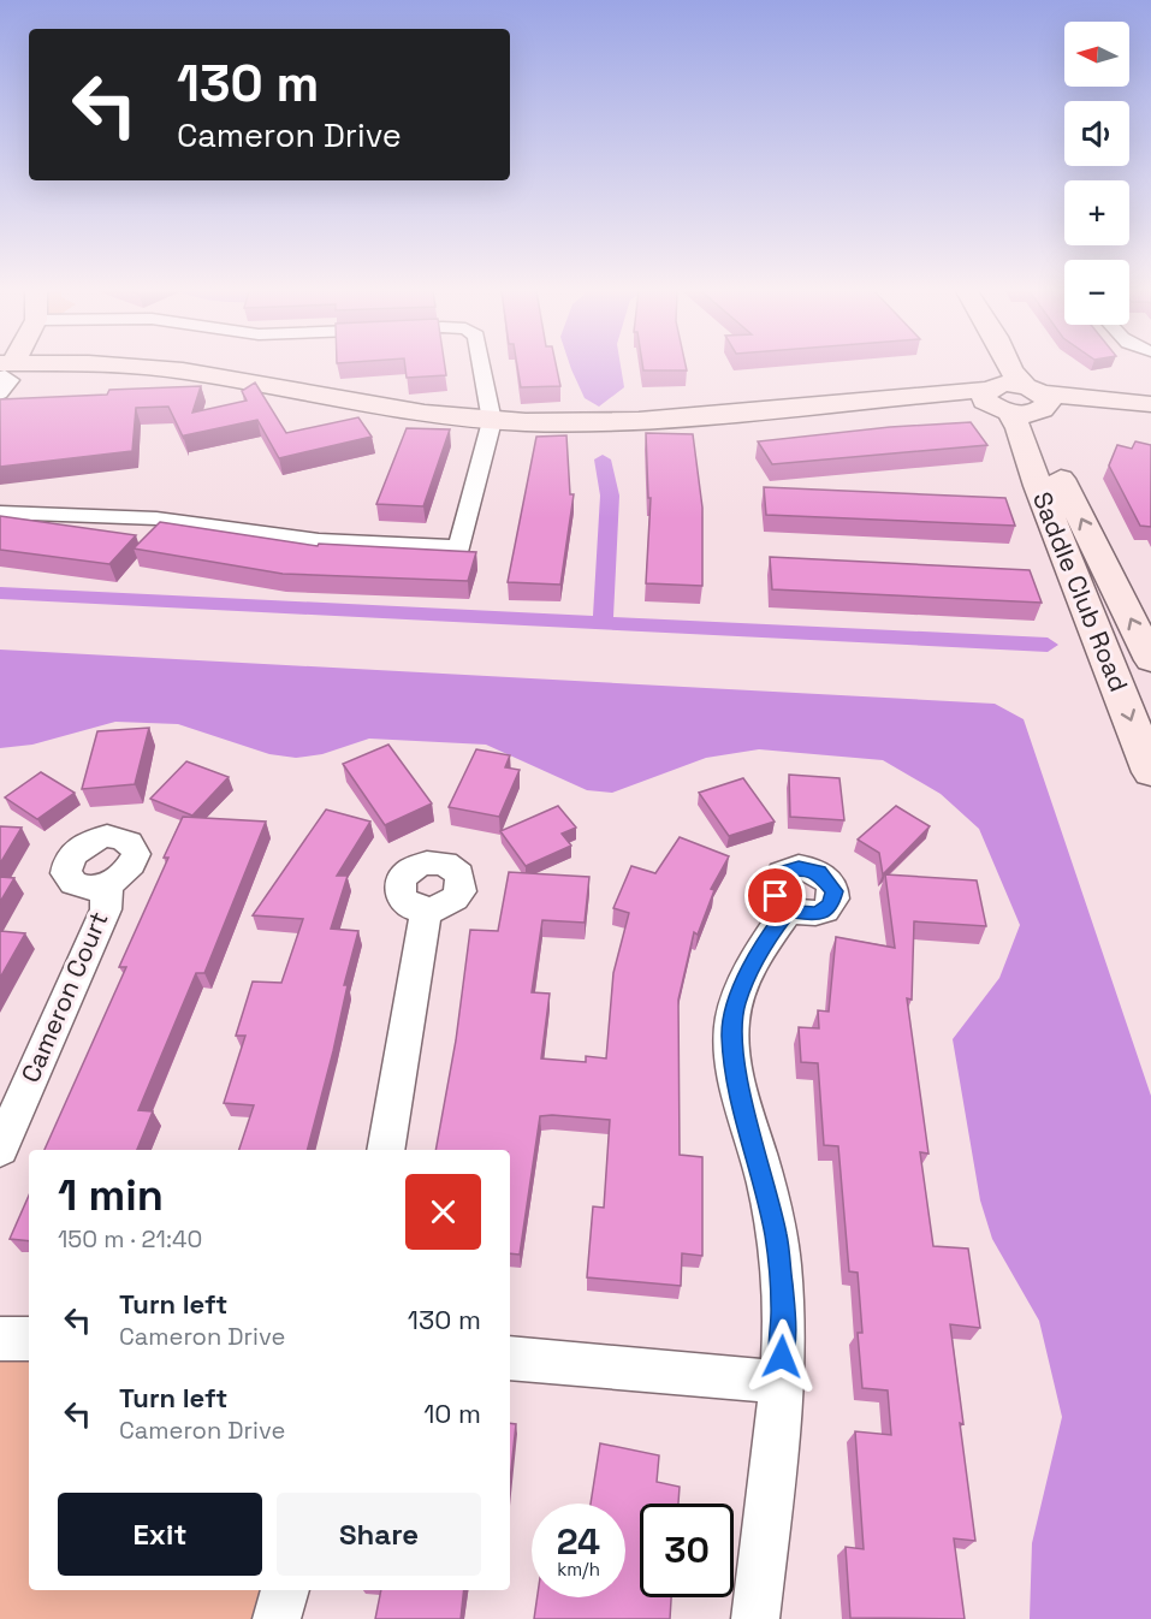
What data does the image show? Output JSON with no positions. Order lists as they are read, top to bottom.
{
  "streets": {
    "street": ["Saddle Club Road", "Cameron Court"]
  },
  "north": "left",
  "page": {
    "map_buttons": ["+", "−"],
    "turn": ["130 m", "Cameron Drive"],
    "heading": ["1 min", "150 m · 21:40"],
    "list": [
      {
        "name": "Turn left",
        "note": "Cameron Drive",
        "value": "130 m"
      },
      {
        "name": "Turn left",
        "note": "Cameron Drive",
        "value": "10 m"
      }
    ],
    "buttons": ["Exit", "Share"],
    "speed": "24 km/h",
    "limit": "30"
  }
}
